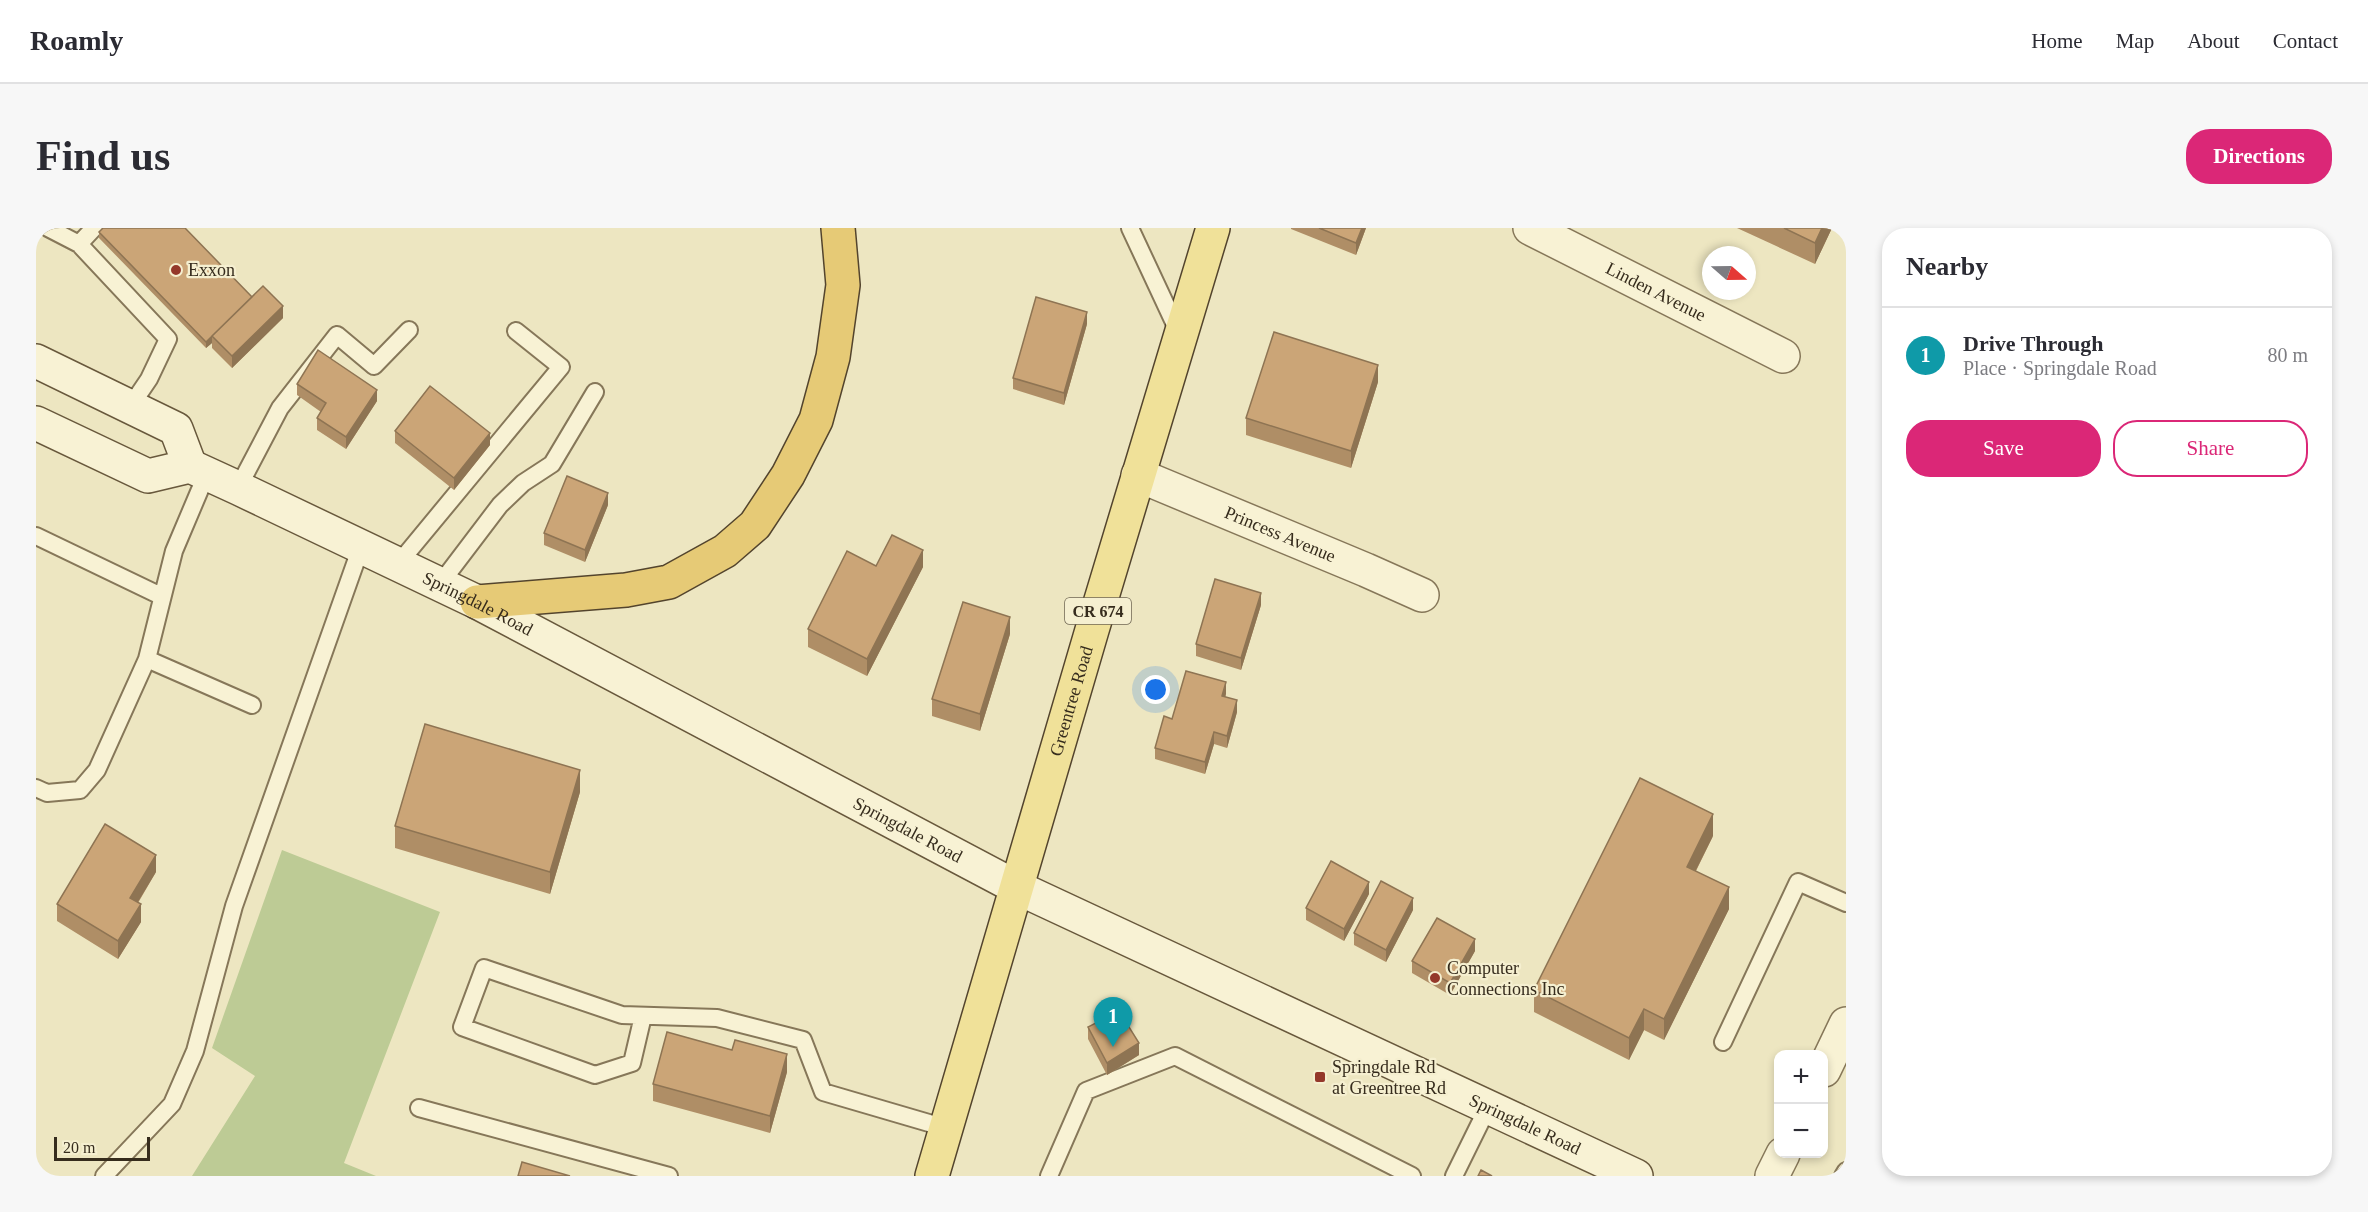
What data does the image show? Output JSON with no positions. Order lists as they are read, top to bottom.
{
  "streets": {
    "main road": [
      "Linden Avenue",
      "Princess Avenue",
      "Springdale Road",
      "CR 674",
      "Greentree Road"
    ]
  },
  "crossings": [
    ["Princess Avenue", "Greentree Road"],
    ["Springdale Road", "Greentree Road"]
  ],
  "places": {
    "other": ["Exxon", "Computer Connections Inc"],
    "transit": ["Springdale Rd at Greentree Rd"]
  },
  "scale_bar": "20 m",
  "north": "right",
  "page": {
    "header": "Roamly",
    "nav": [
      "Home",
      "Map",
      "About",
      "Contact"
    ],
    "buttons": [
      "Directions",
      ["Save", "Share"]
    ],
    "title": "Find us",
    "heading": "Nearby",
    "list": [
      {
        "mark": "1",
        "name": "Drive Through",
        "note": "Place · Springdale Road",
        "value": "80 m"
      }
    ],
    "pins": "1",
    "map_buttons": ["+", "−"],
    "scale": "20 m"
  }
}
